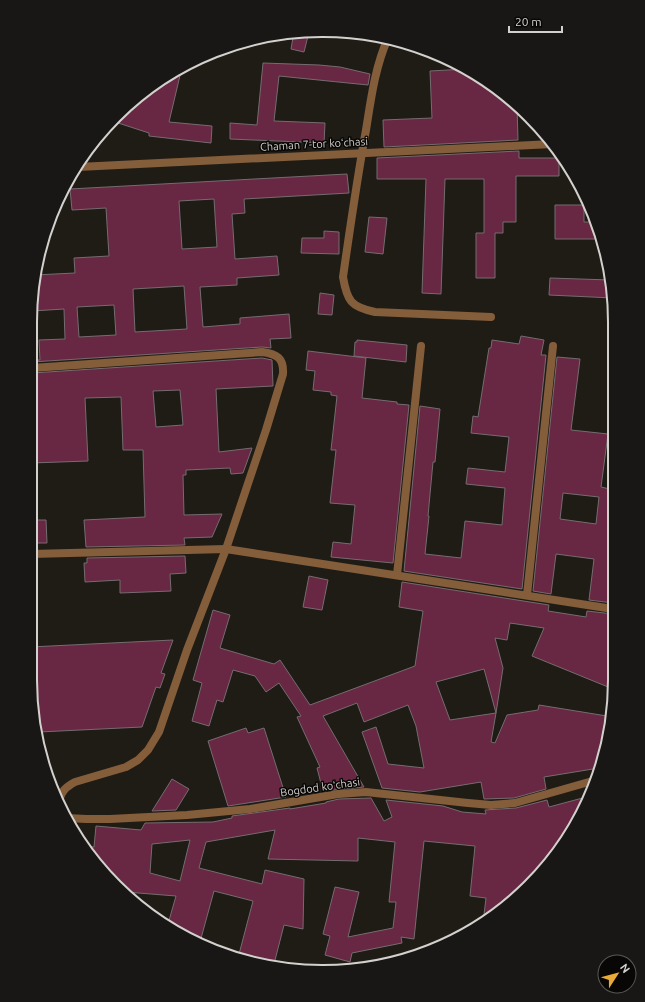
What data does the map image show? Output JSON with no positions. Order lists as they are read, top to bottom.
{
  "streets": {
    "street": ["Chaman 7-tor koʻchasi", "Bogdod koʻchasi"]
  },
  "scale_bar": "20 m",
  "north": "top right"
}
